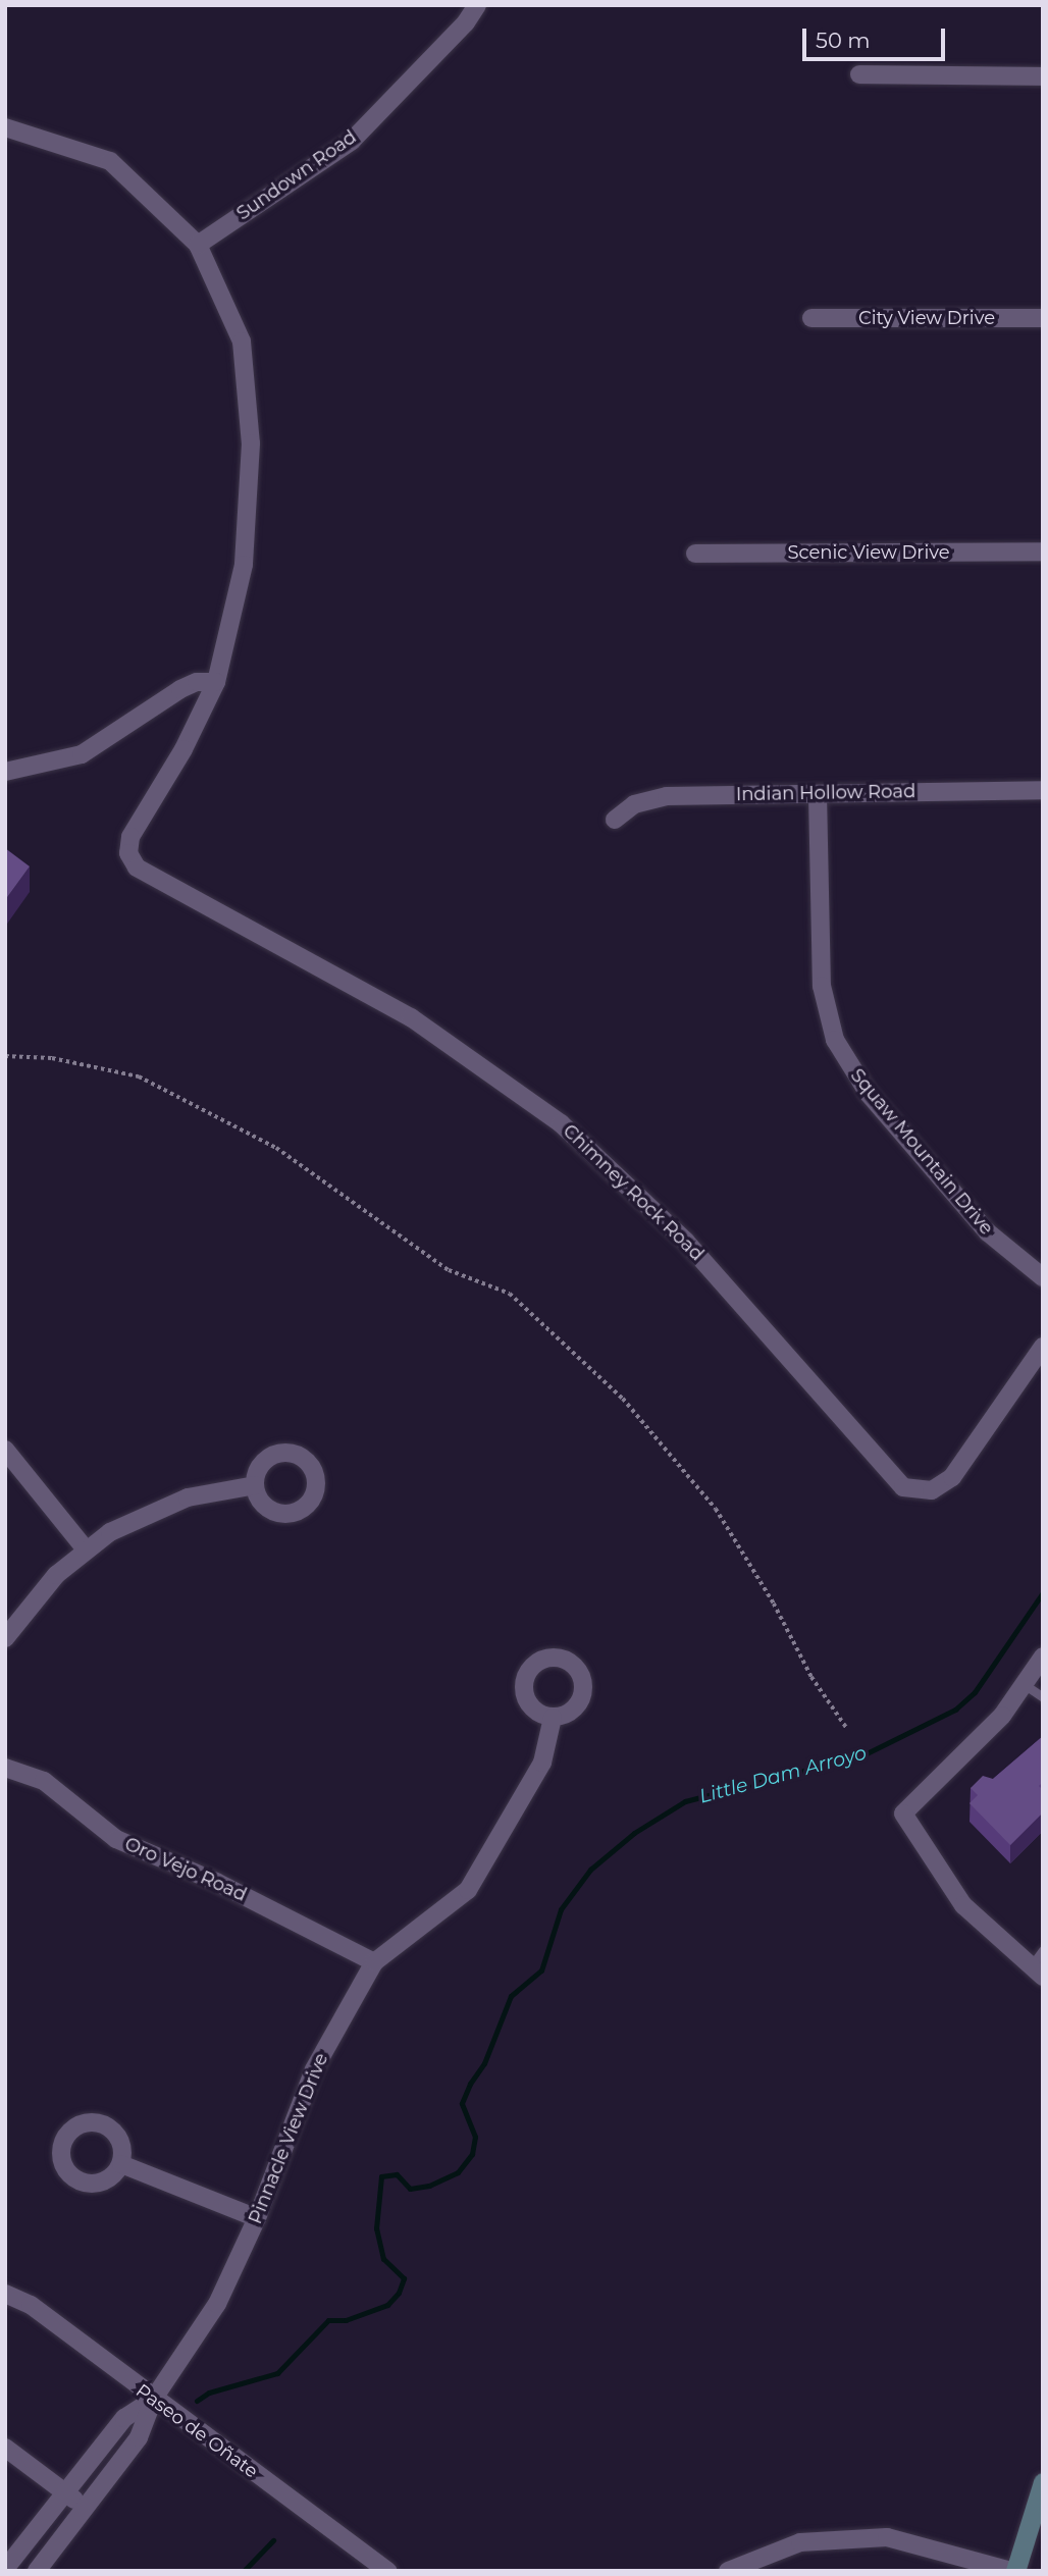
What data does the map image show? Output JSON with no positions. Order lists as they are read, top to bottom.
{
  "streets": {
    "street": [
      "Sundown Road",
      "City View Drive",
      "Scenic View Drive",
      "Indian Hollow Road",
      "Squaw Mountain Drive",
      "Chimney Rock Road",
      "Oro Vejo Road",
      "Pinnacle View Drive",
      "Paseo de Oñate"
    ]
  },
  "crossings": [
    ["Indian Hollow Road", "Squaw Mountain Drive"],
    ["Oro Vejo Road", "Pinnacle View Drive"],
    ["Pinnacle View Drive", "Paseo de Oñate"]
  ],
  "water": ["Little Dam Arroyo"],
  "scale_bar": "50 m"
}
